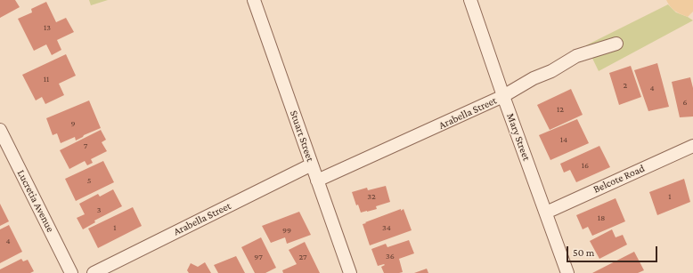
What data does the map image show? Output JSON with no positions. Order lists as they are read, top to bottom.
{
  "streets": {
    "street": [
      "Arabella Street",
      "Stuart Street",
      "Mary Street",
      "Belcote Road",
      "Lucretia Avenue"
    ]
  },
  "crossings": [
    ["Arabella Street", "Stuart Street"],
    ["Arabella Street", "Mary Street"],
    ["Mary Street", "Belcote Road"]
  ],
  "house_numbers": [
    "13",
    "11",
    "2",
    "4",
    "6",
    "12",
    "9",
    "14",
    "7",
    "16",
    "5",
    "32",
    "1",
    "3",
    "18",
    "1",
    "34",
    "99",
    "4",
    "36",
    "97",
    "27"
  ],
  "scale_bar": "50 m"
}
